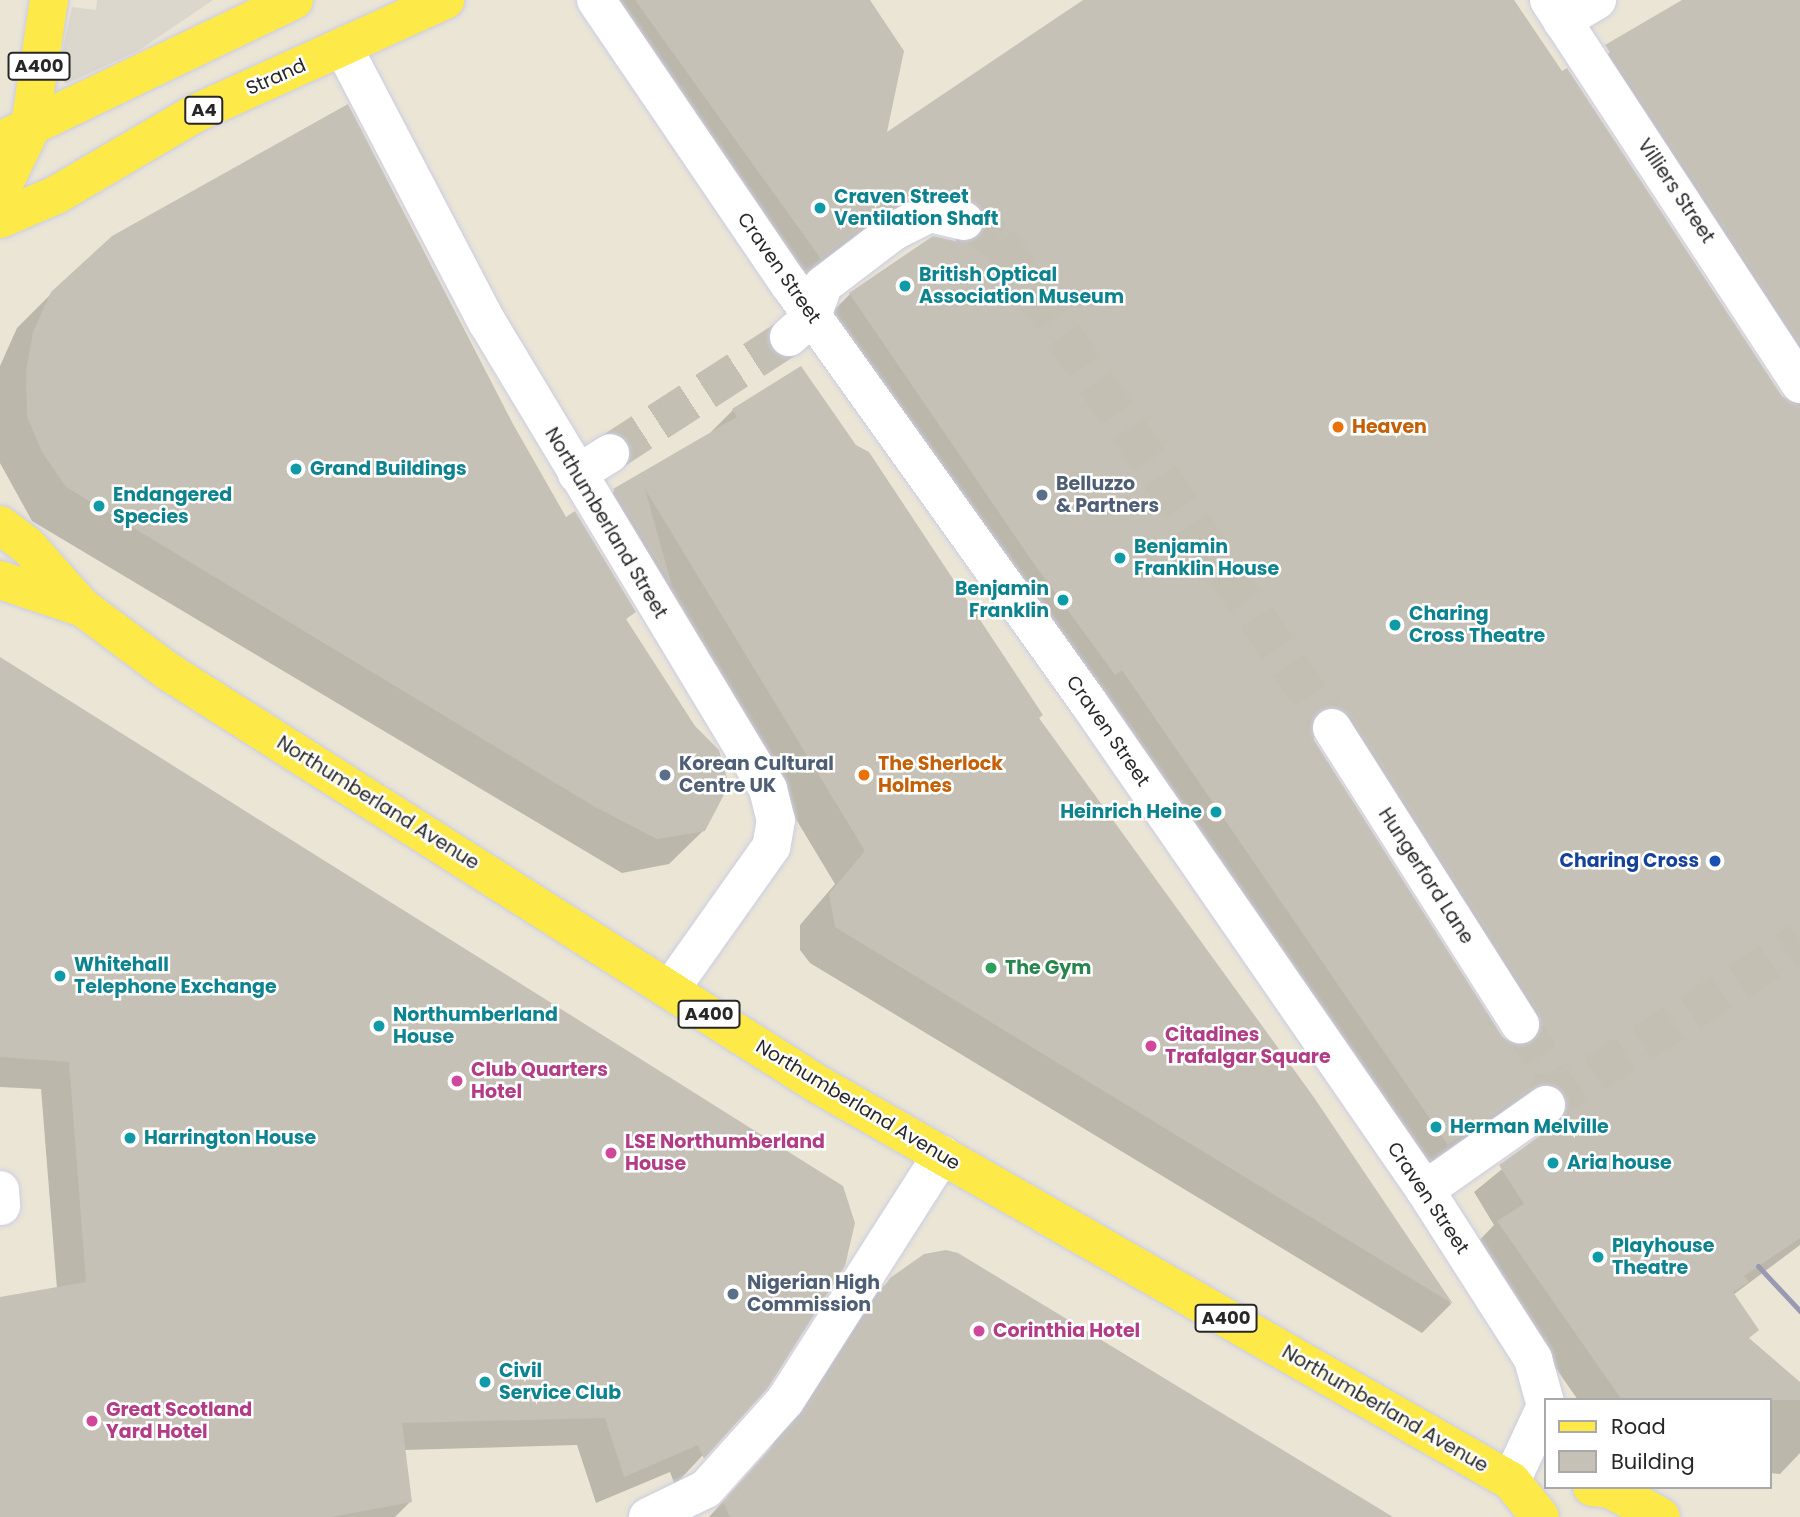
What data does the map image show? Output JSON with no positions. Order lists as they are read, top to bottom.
{
  "streets": {
    "main road": [
      "A400",
      "Strand",
      "A4",
      "Northumberland Avenue"
    ],
    "street": [
      "Villiers Street",
      "Craven Street",
      "Northumberland Street",
      "Hungerford Lane"
    ]
  },
  "crossings": [
    ["Strand", "Northumberland Street"],
    ["Craven Street", "Northumberland Avenue"],
    ["Northumberland Street", "Northumberland Avenue"]
  ],
  "places": [
    "Craven Street Ventilation Shaft",
    "British Optical Association Museum",
    "Heaven",
    "Grand Buildings",
    "Belluzzo & Partners",
    "Endangered Species",
    "Benjamin Franklin House",
    "Benjamin Franklin",
    "Charing Cross Theatre",
    "Korean Cultural Centre UK",
    "The Sherlock Holmes",
    "Heinrich Heine",
    "Charing Cross",
    "The Gym",
    "Whitehall Telephone Exchange",
    "Northumberland House",
    "Citadines Trafalgar Square",
    "Club Quarters Hotel",
    "Herman Melville",
    "Harrington House",
    "LSE Northumberland House",
    "Aria house",
    "Playhouse Theatre",
    "Nigerian High Commission",
    "Corinthia Hotel",
    "Civil Service Club",
    "Great Scotland Yard Hotel"
  ],
  "legend": ["Road", "Building"]
}
